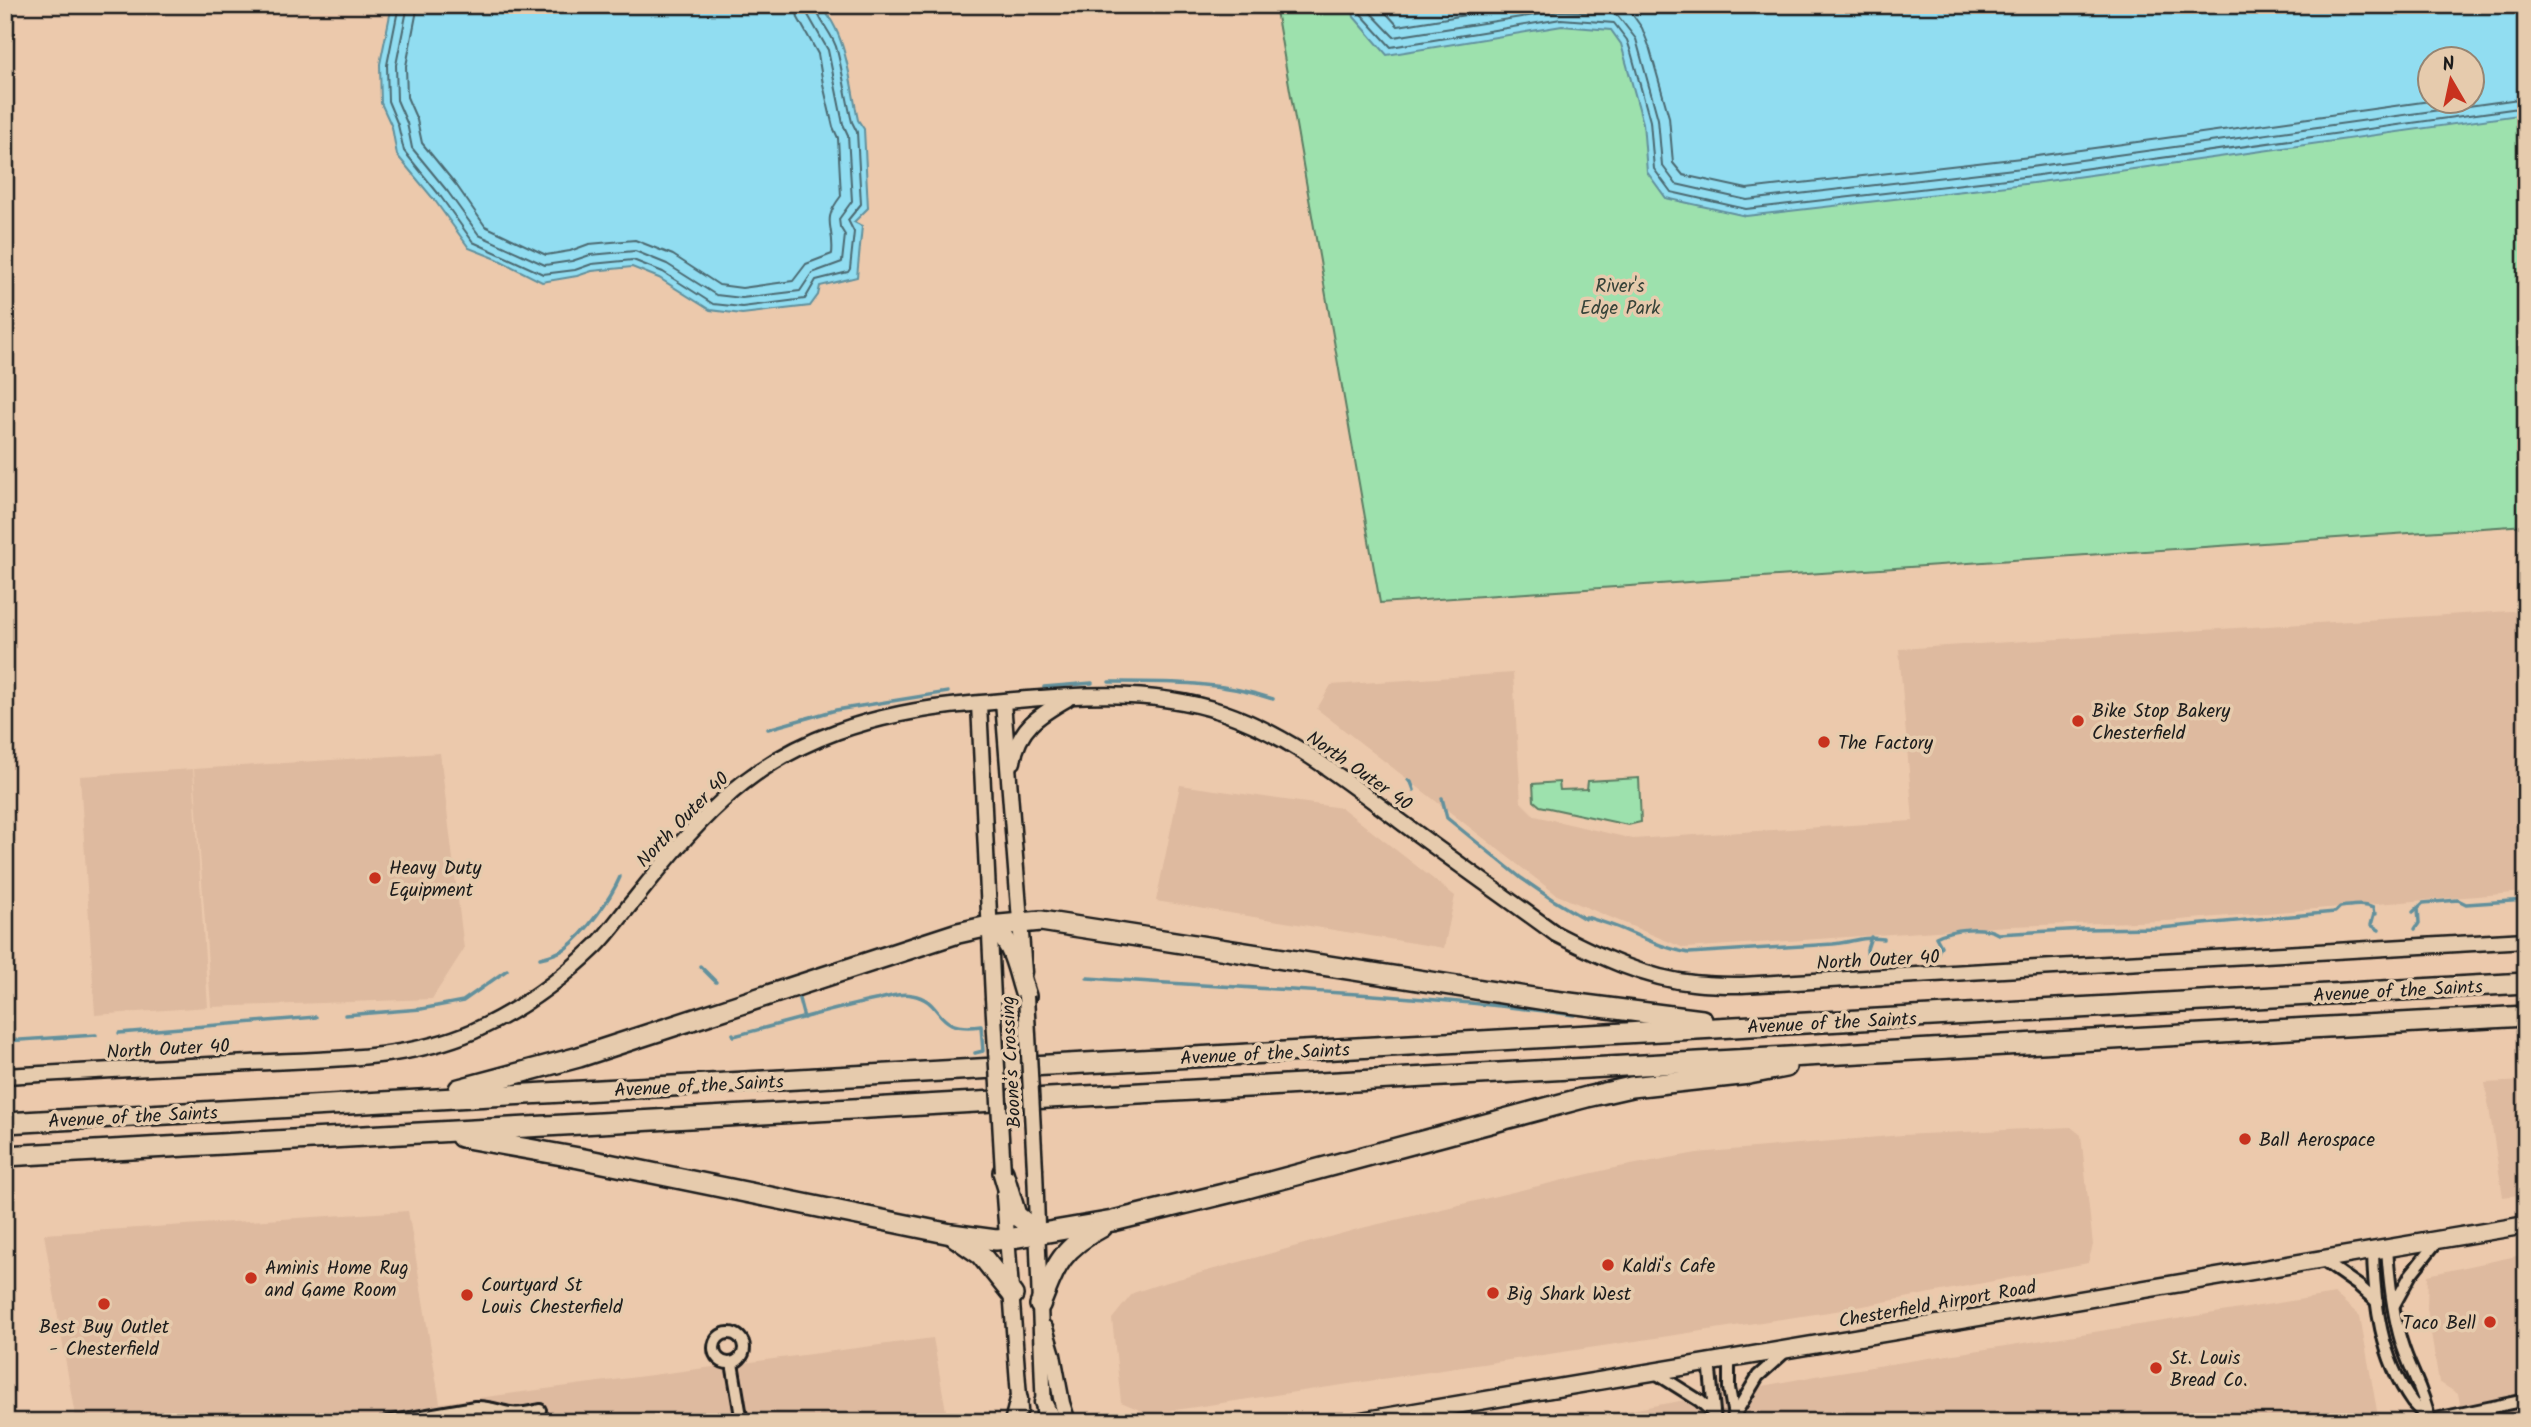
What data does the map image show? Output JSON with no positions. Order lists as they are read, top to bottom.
{
  "streets": {
    "highway": ["Avenue of the Saints"],
    "main road": ["Chesterfield Airport Road"],
    "street": ["North Outer 40", "Boone's Crossing"]
  },
  "crossings": [
    ["North Outer 40", "Boone's Crossing"]
  ],
  "parks": ["River's Edge Park"],
  "places": [
    "Bike Stop Bakery Chesterfield",
    "The Factory",
    "Heavy Duty Equipment",
    "Ball Aerospace",
    "Kaldi's Cafe",
    "Aminis Home Rug and Game Room",
    "Big Shark West",
    "Courtyard St Louis Chesterfield",
    "Best Buy Outlet - Chesterfield",
    "Taco Bell",
    "St. Louis Bread Co."
  ],
  "north": "top"
}
